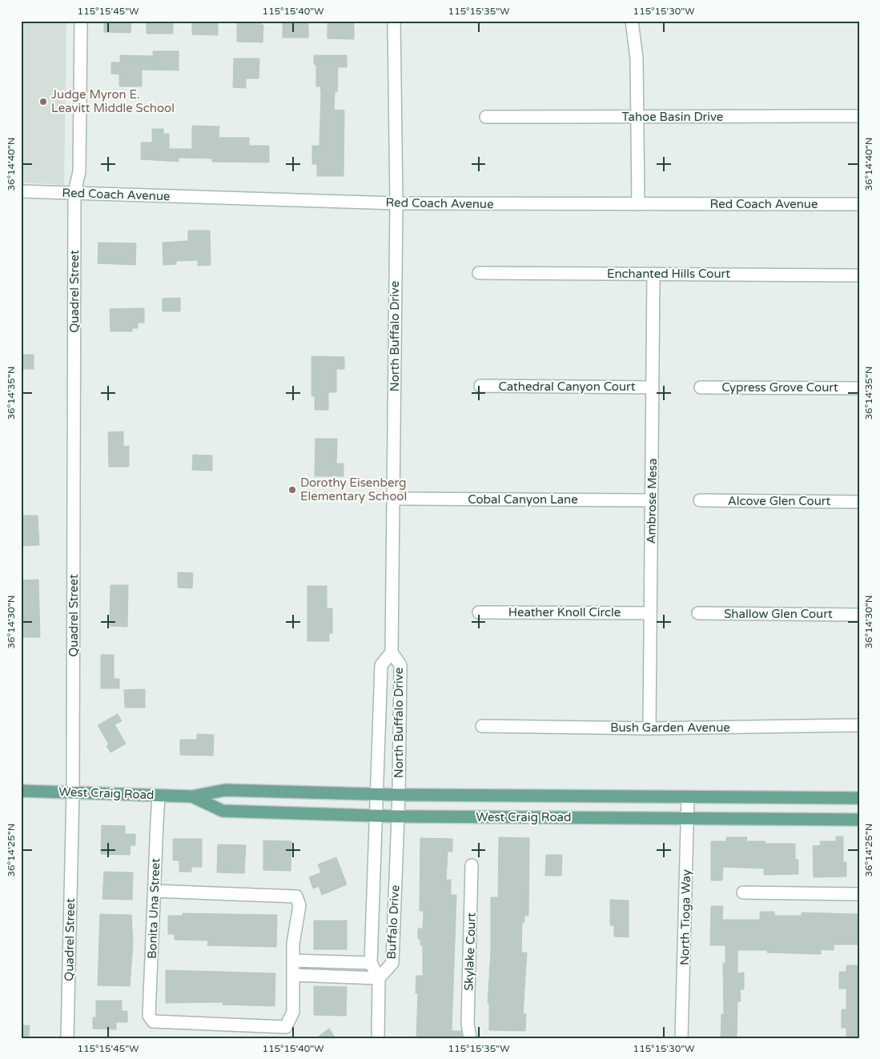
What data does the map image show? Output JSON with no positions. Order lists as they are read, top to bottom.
{
  "streets": {
    "main road": ["West Craig Road"],
    "street": [
      "Tahoe Basin Drive",
      "Red Coach Avenue",
      "Enchanted Hills Court",
      "Quadrel Street",
      "North Buffalo Drive",
      "Cathedral Canyon Court",
      "Cypress Grove Court",
      "Cobal Canyon Lane",
      "Ambrose Mesa",
      "Alcove Glen Court",
      "Heather Knoll Circle",
      "Shallow Glen Court",
      "Bush Garden Avenue",
      "Bonita Una Street",
      "North Tioga Way",
      "Buffalo Drive",
      "Skylake Court"
    ]
  },
  "crossings": [
    ["Red Coach Avenue", "Quadrel Street"],
    ["Red Coach Avenue", "North Buffalo Drive"],
    ["Enchanted Hills Court", "Ambrose Mesa"],
    ["Quadrel Street", "West Craig Road"],
    ["North Buffalo Drive", "Cobal Canyon Lane"],
    ["North Buffalo Drive", "West Craig Road"],
    ["North Buffalo Drive", "Buffalo Drive"],
    ["Cathedral Canyon Court", "Ambrose Mesa"],
    ["Cobal Canyon Lane", "Ambrose Mesa"],
    ["Ambrose Mesa", "Heather Knoll Circle"],
    ["Ambrose Mesa", "Bush Garden Avenue"],
    ["West Craig Road", "Bonita Una Street"],
    ["West Craig Road", "North Tioga Way"],
    ["West Craig Road", "Buffalo Drive"]
  ],
  "places": ["Judge Myron E. Leavitt Middle School", "Dorothy Eisenberg Elementary School"],
  "coordinates": [
    "115°15'45\"W",
    "115°15'40\"W",
    "115°15'35\"W",
    "115°15'30\"W",
    "36°14'40\"N",
    "36°14'35\"N",
    "36°14'30\"N",
    "36°14'25\"N"
  ]
}
